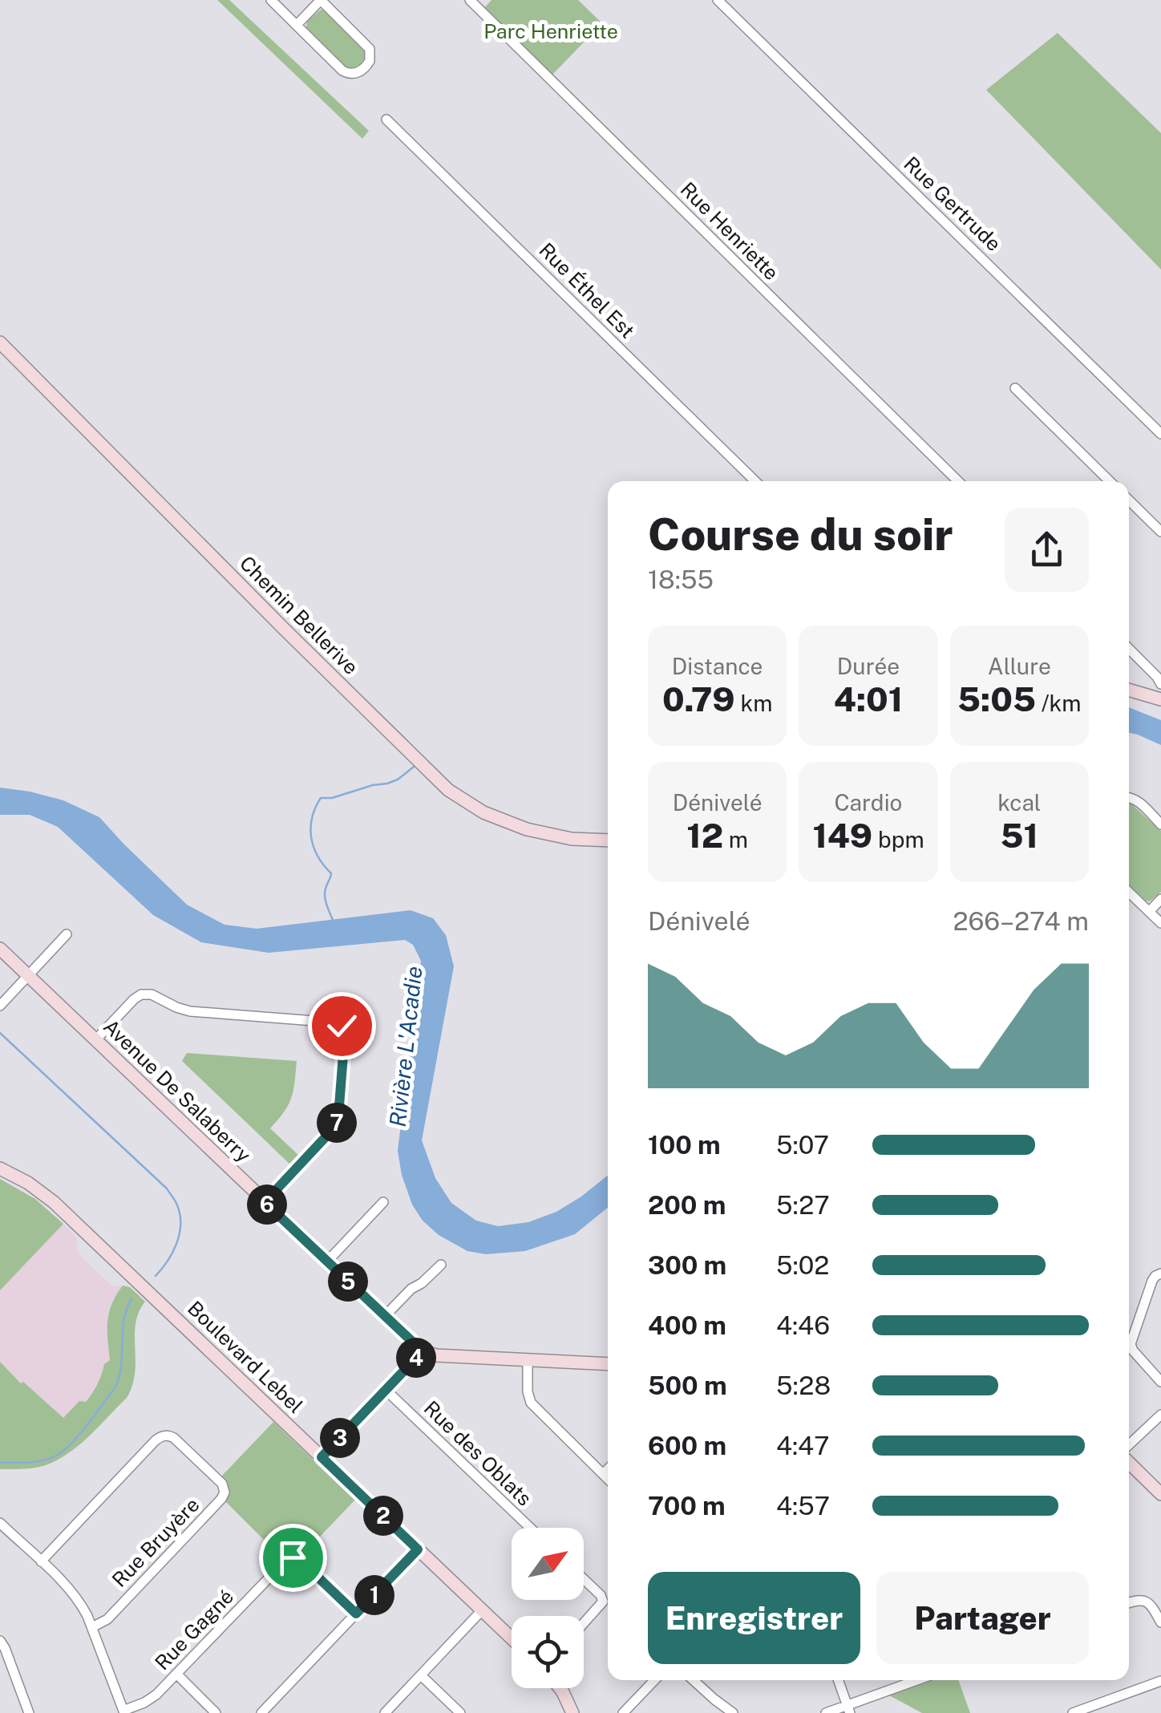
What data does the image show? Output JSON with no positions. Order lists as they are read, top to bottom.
{
  "streets": {
    "street": [
      "Rue Gertrude",
      "Rue Henriette",
      "Rue Éthel Est",
      "Chemin Bellerive",
      "Avenue De Salaberry",
      "Boulevard Lebel",
      "Rue des Oblats",
      "Rue Bruyère",
      "Rue Gagné"
    ]
  },
  "water": ["Rivière L'Acadie"],
  "parks": ["Parc Henriette"],
  "north": "top right",
  "page": {
    "heading": ["Course du soir", "18:55"],
    "stats": [
      ["Distance", "0.79 km"],
      ["Durée", "4:01"],
      ["Allure", "5:05 /km"],
      ["Dénivelé", "12 m"],
      ["Cardio", "149 bpm"],
      ["kcal", "51"]
    ],
    "chart": ["Dénivelé", "266–274 m"],
    "pins": [
      "7",
      "6",
      "5",
      "4",
      "3",
      "2",
      "1"
    ],
    "list": [
      {
        "name": "100 m",
        "note": "5:07"
      },
      {
        "name": "200 m",
        "note": "5:27"
      },
      {
        "name": "300 m",
        "note": "5:02"
      },
      {
        "name": "400 m",
        "note": "4:46"
      },
      {
        "name": "500 m",
        "note": "5:28"
      },
      {
        "name": "600 m",
        "note": "4:47"
      },
      {
        "name": "700 m",
        "note": "4:57"
      }
    ],
    "buttons": ["Enregistrer", "Partager"]
  }
}
